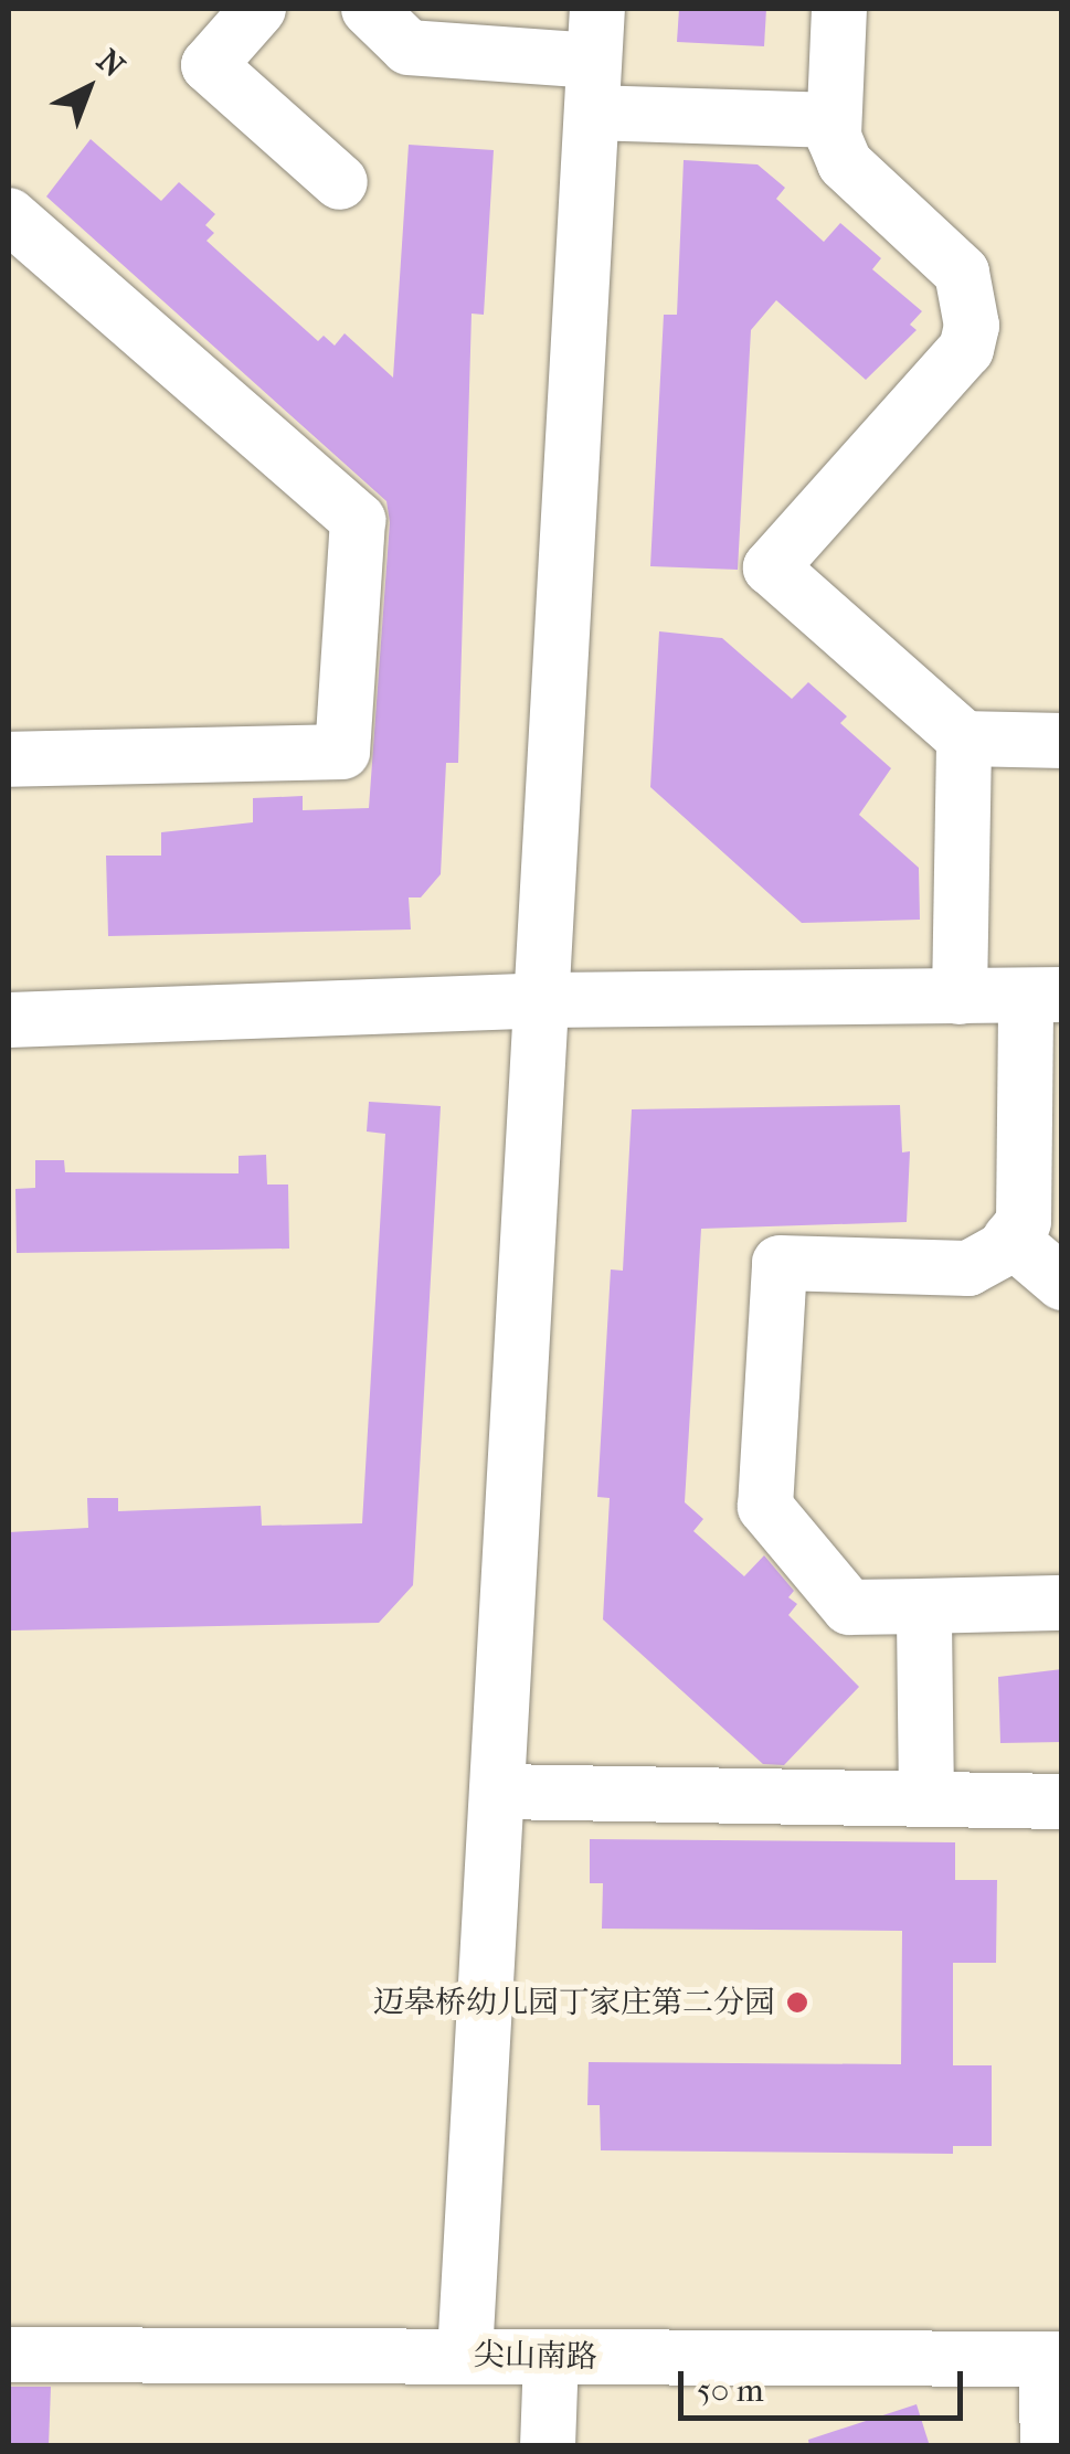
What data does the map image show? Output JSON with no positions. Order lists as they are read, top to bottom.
{
  "streets": {
    "street": ["尖山南路"]
  },
  "places": ["迈皋桥幼儿园丁家庄第二分园"],
  "scale_bar": "50 m",
  "north": "top right"
}
